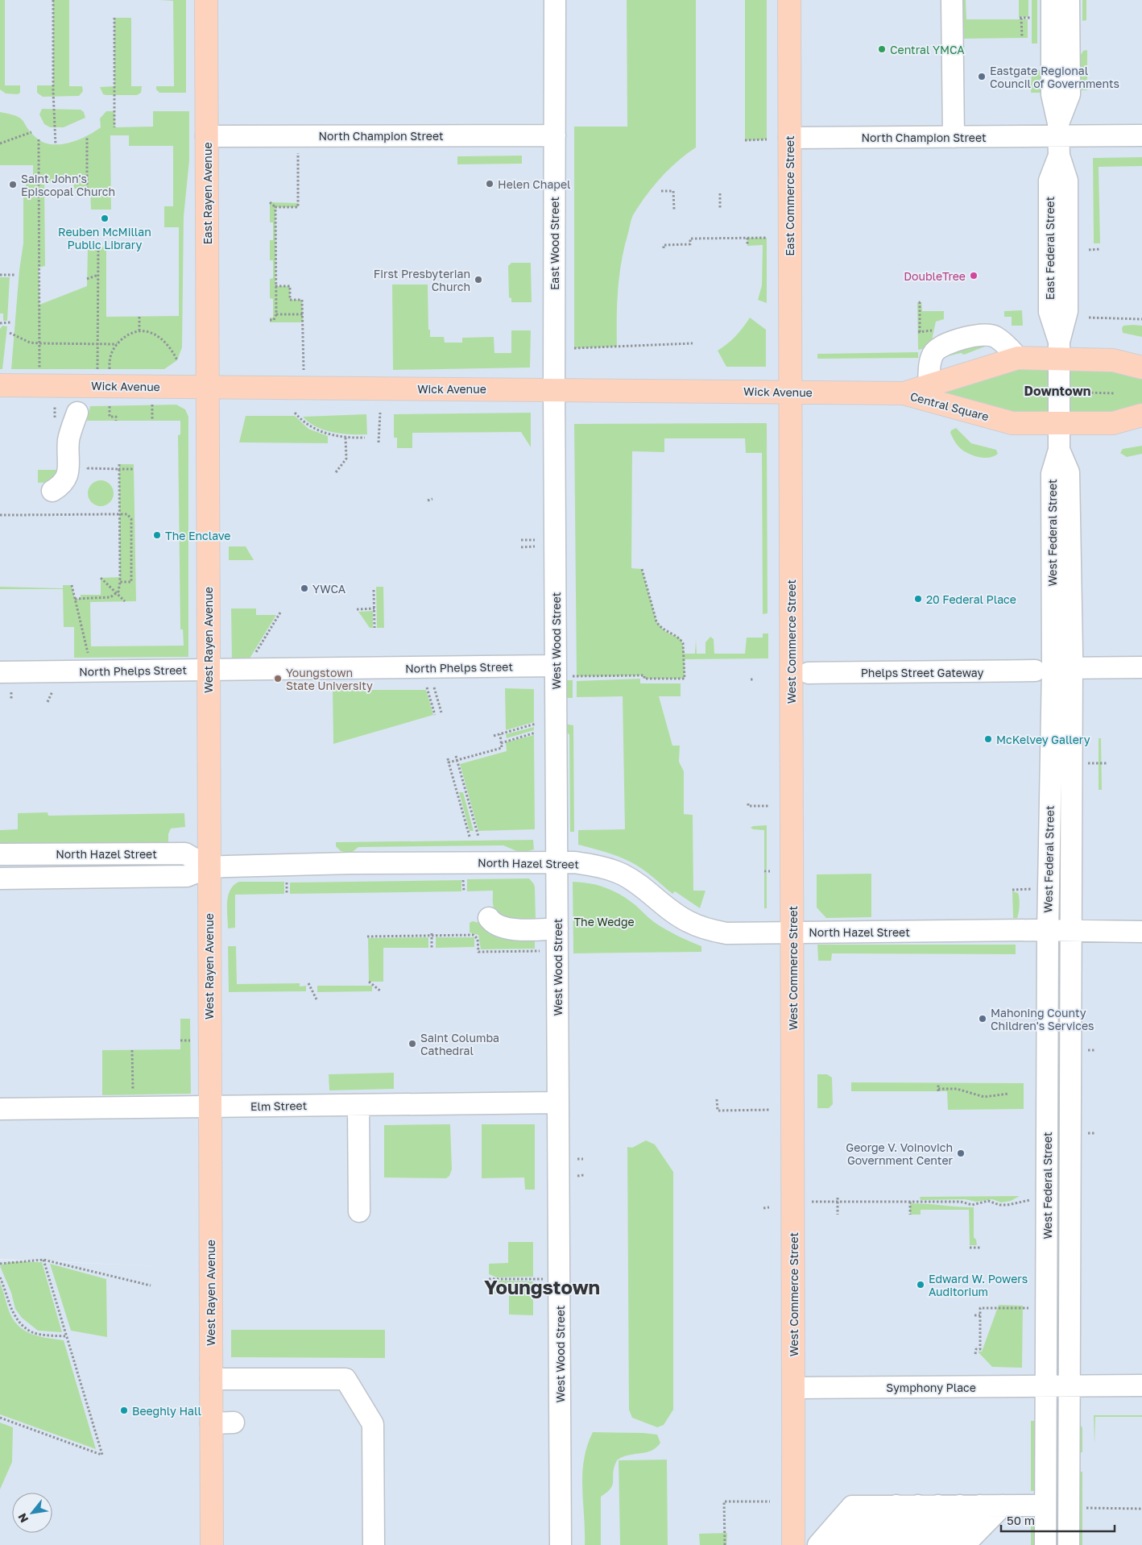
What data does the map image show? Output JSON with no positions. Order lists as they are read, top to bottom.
{
  "streets": {
    "main road": [
      "East Rayen Avenue",
      "East Commerce Street",
      "Wick Avenue",
      "Central Square",
      "West Rayen Avenue",
      "West Commerce Street"
    ],
    "street": [
      "North Champion Street",
      "East Wood Street",
      "East Federal Street",
      "West Federal Street",
      "West Wood Street",
      "North Phelps Street",
      "Phelps Street Gateway",
      "North Hazel Street",
      "Elm Street",
      "Symphony Place"
    ]
  },
  "crossings": [
    ["North Champion Street", "East Rayen Avenue"],
    ["North Champion Street", "East Commerce Street"],
    ["North Champion Street", "East Wood Street"],
    ["North Champion Street", "East Federal Street"],
    ["East Rayen Avenue", "Wick Avenue"],
    ["East Rayen Avenue", "West Rayen Avenue"],
    ["East Commerce Street", "Wick Avenue"],
    ["East Commerce Street", "West Commerce Street"],
    ["East Wood Street", "Wick Avenue"],
    ["East Wood Street", "West Wood Street"],
    ["East Federal Street", "Central Square"],
    ["East Federal Street", "West Federal Street"],
    ["Wick Avenue", "Central Square"],
    ["Wick Avenue", "West Rayen Avenue"],
    ["Wick Avenue", "West Wood Street"],
    ["Wick Avenue", "West Commerce Street"],
    ["West Federal Street", "Phelps Street Gateway"],
    ["West Federal Street", "North Hazel Street"],
    ["West Federal Street", "Symphony Place"],
    ["West Rayen Avenue", "North Phelps Street"],
    ["West Rayen Avenue", "North Hazel Street"],
    ["West Rayen Avenue", "Elm Street"],
    ["West Wood Street", "North Phelps Street"],
    ["West Wood Street", "North Hazel Street"],
    ["West Wood Street", "Elm Street"],
    ["West Commerce Street", "North Hazel Street"],
    ["West Commerce Street", "Symphony Place"]
  ],
  "districts": ["Downtown", "Youngstown"],
  "parks": ["The Wedge"],
  "places": [
    "Central YMCA",
    "Eastgate Regional Council of Governments",
    "Helen Chapel",
    "Saint John's Episcopal Church",
    "Reuben McMillan Public Library",
    "DoubleTree",
    "First Presbyterian Church",
    "The Enclave",
    "YWCA",
    "20 Federal Place",
    "Youngstown State University",
    "McKelvey Gallery",
    "Mahoning County Children's Services",
    "Saint Columba Cathedral",
    "George V. Voinovich Government Center",
    "Edward W. Powers Auditorium",
    "Beeghly Hall"
  ],
  "scale_bar": "50 m",
  "north": "bottom left"
}
